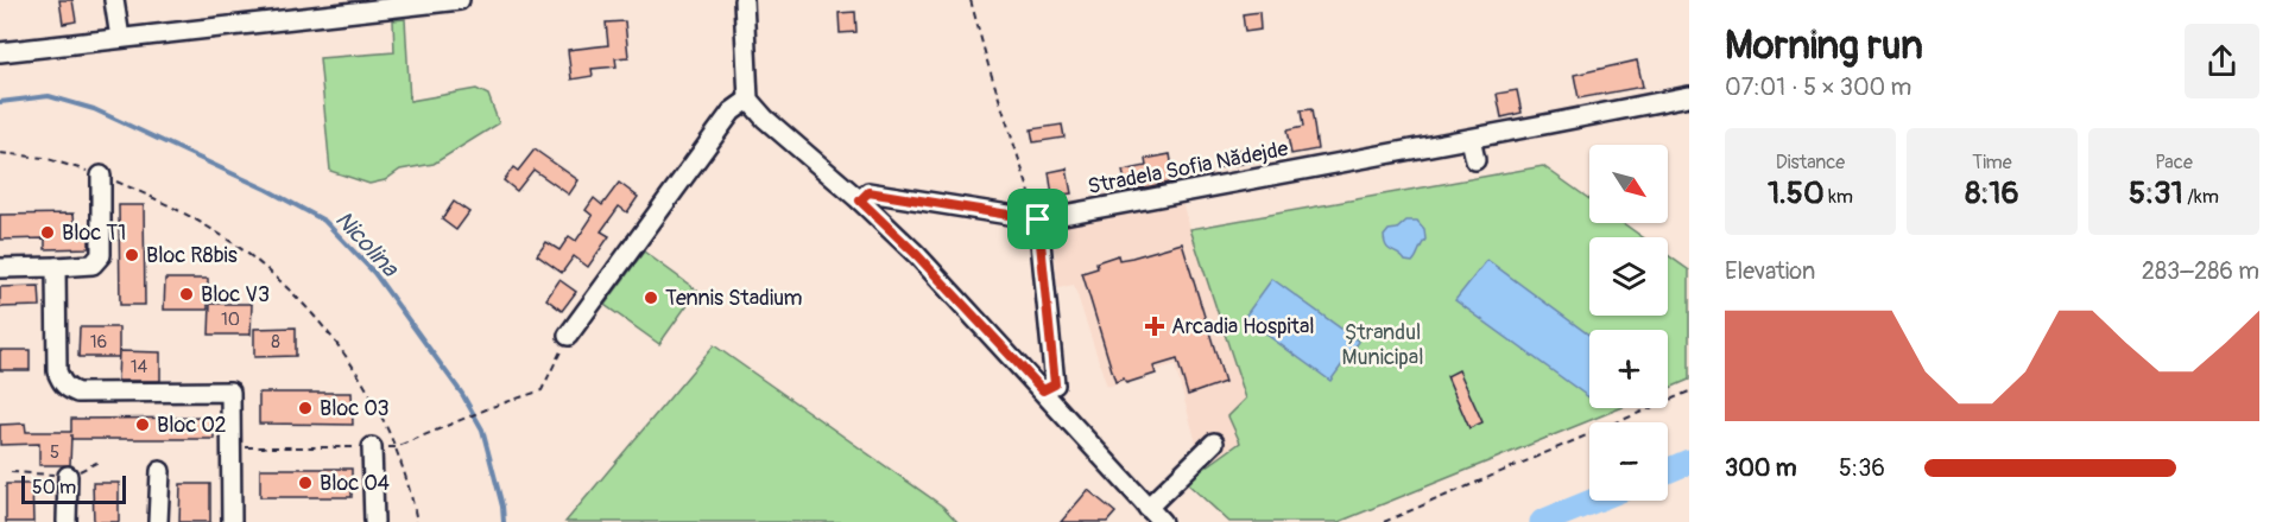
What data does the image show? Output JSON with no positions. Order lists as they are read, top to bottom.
{
  "streets": {
    "street": ["Stradela Sofia Nădejde"]
  },
  "water": ["Nicolina"],
  "parks": ["Ștrandul Municipal"],
  "places": {
    "other": [
      "Bloc T1",
      "Bloc R8bis",
      "Bloc V3",
      "Tennis Stadium",
      "Bloc O3",
      "Bloc O2",
      "Bloc O4"
    ],
    "health": ["Arcadia Hospital"]
  },
  "house_numbers": [
    "10",
    "16",
    "8",
    "14",
    "5"
  ],
  "scale_bar": "50 m",
  "north": "bottom right",
  "page": {
    "heading": ["Morning run", "07:01 · 5 × 300 m"],
    "stats": [
      ["Distance", "1.50 km"],
      ["Time", "8:16"],
      ["Pace", "5:31 /km"]
    ],
    "map_buttons": ["+", "−"],
    "chart": ["Elevation", "283–286 m"],
    "list": [
      {
        "name": "300 m",
        "note": "5:36"
      }
    ],
    "scale": "50 m"
  }
}
